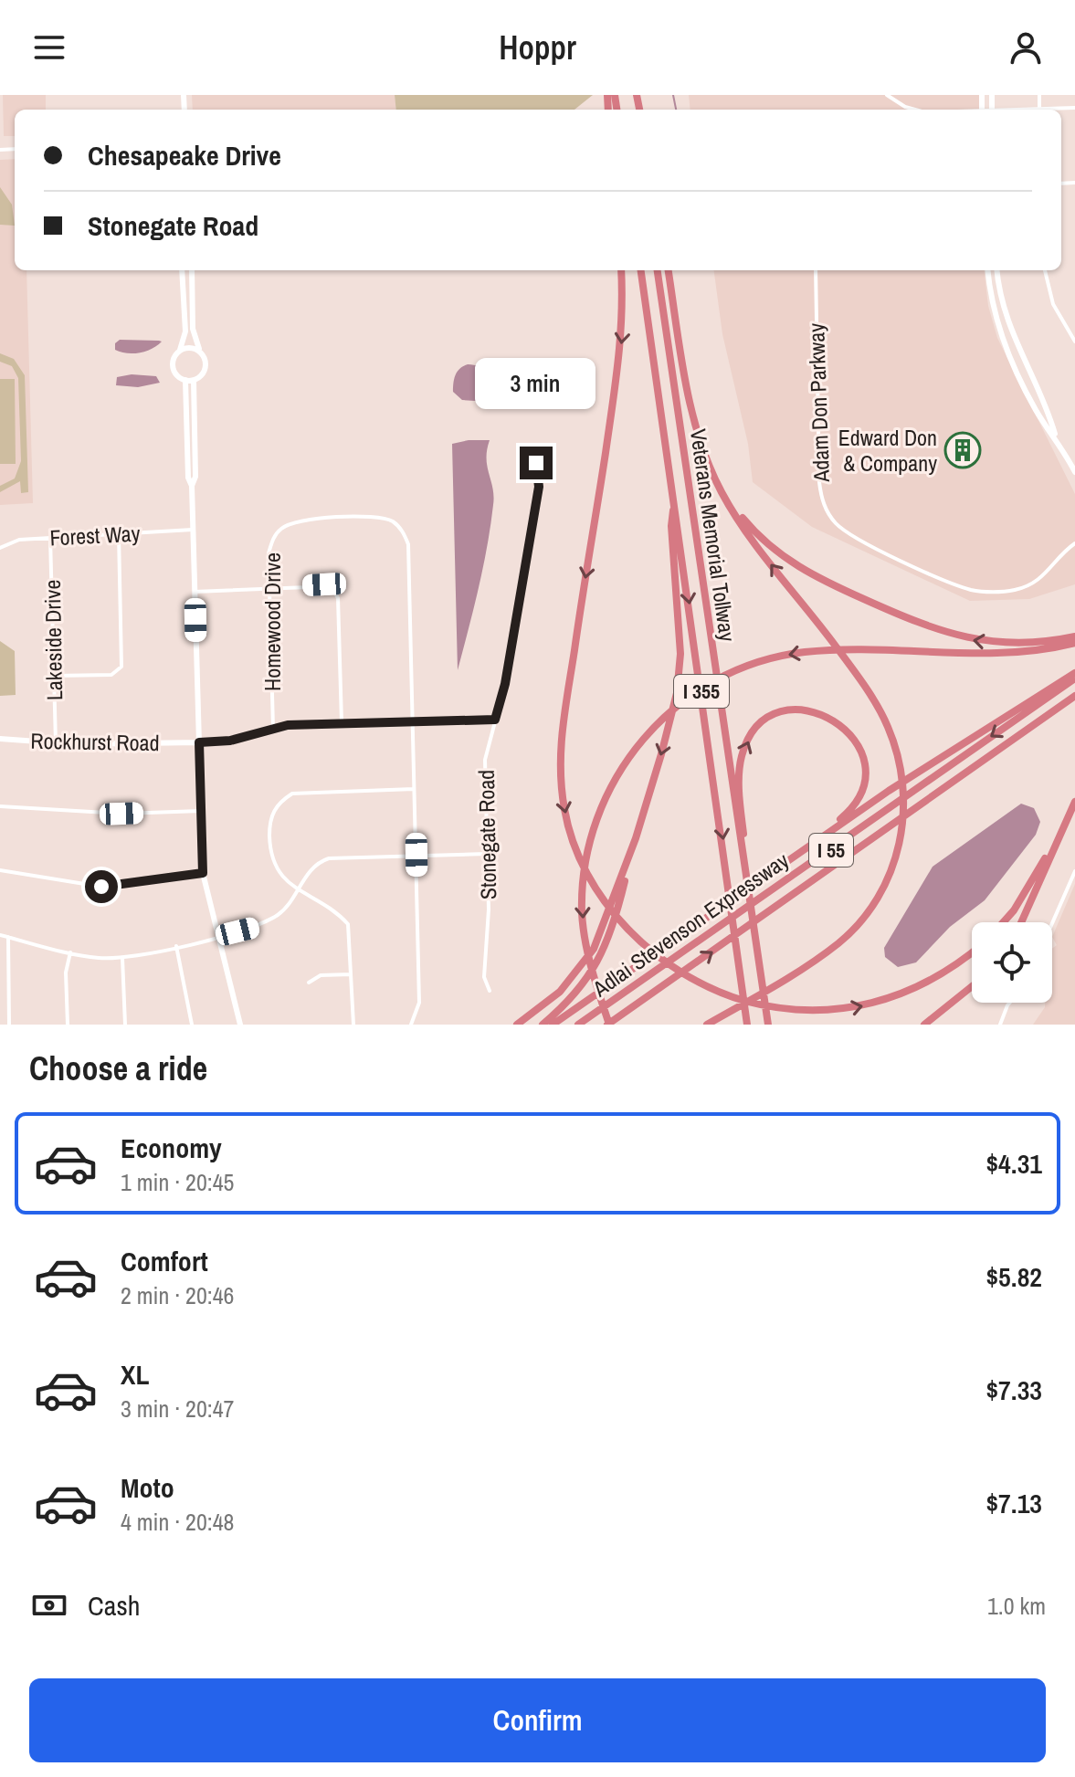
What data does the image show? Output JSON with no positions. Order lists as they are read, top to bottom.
{
  "streets": {
    "highway": [
      "Veterans Memorial Tollway",
      "I 355",
      "I 55",
      "Adlai Stevenson Expressway"
    ],
    "street": [
      "Adam Don Parkway",
      "Forest Way",
      "Homewood Drive",
      "Lakeside Drive",
      "Rockhurst Road",
      "Stonegate Road"
    ]
  },
  "crossings": [
    ["Forest Way", "Lakeside Drive"],
    ["Homewood Drive", "Rockhurst Road"],
    ["Lakeside Drive", "Rockhurst Road"],
    ["Rockhurst Road", "Stonegate Road"]
  ],
  "places": {
    "building": ["Edward Don & Company"]
  },
  "page": {
    "header": "Hoppr",
    "banner": ["Chesapeake Drive", "Stonegate Road"],
    "bubble": "3 min",
    "heading": "Choose a ride",
    "list": [
      {
        "name": "Economy",
        "note": "1 min · 20:45",
        "value": "$4.31"
      },
      {
        "name": "Comfort",
        "note": "2 min · 20:46",
        "value": "$5.82"
      },
      {
        "name": "XL",
        "note": "3 min · 20:47",
        "value": "$7.33"
      },
      {
        "name": "Moto",
        "note": "4 min · 20:48",
        "value": "$7.13"
      }
    ],
    "pay": ["Cash", "1.0 km"],
    "buttons": "Confirm"
  }
}
